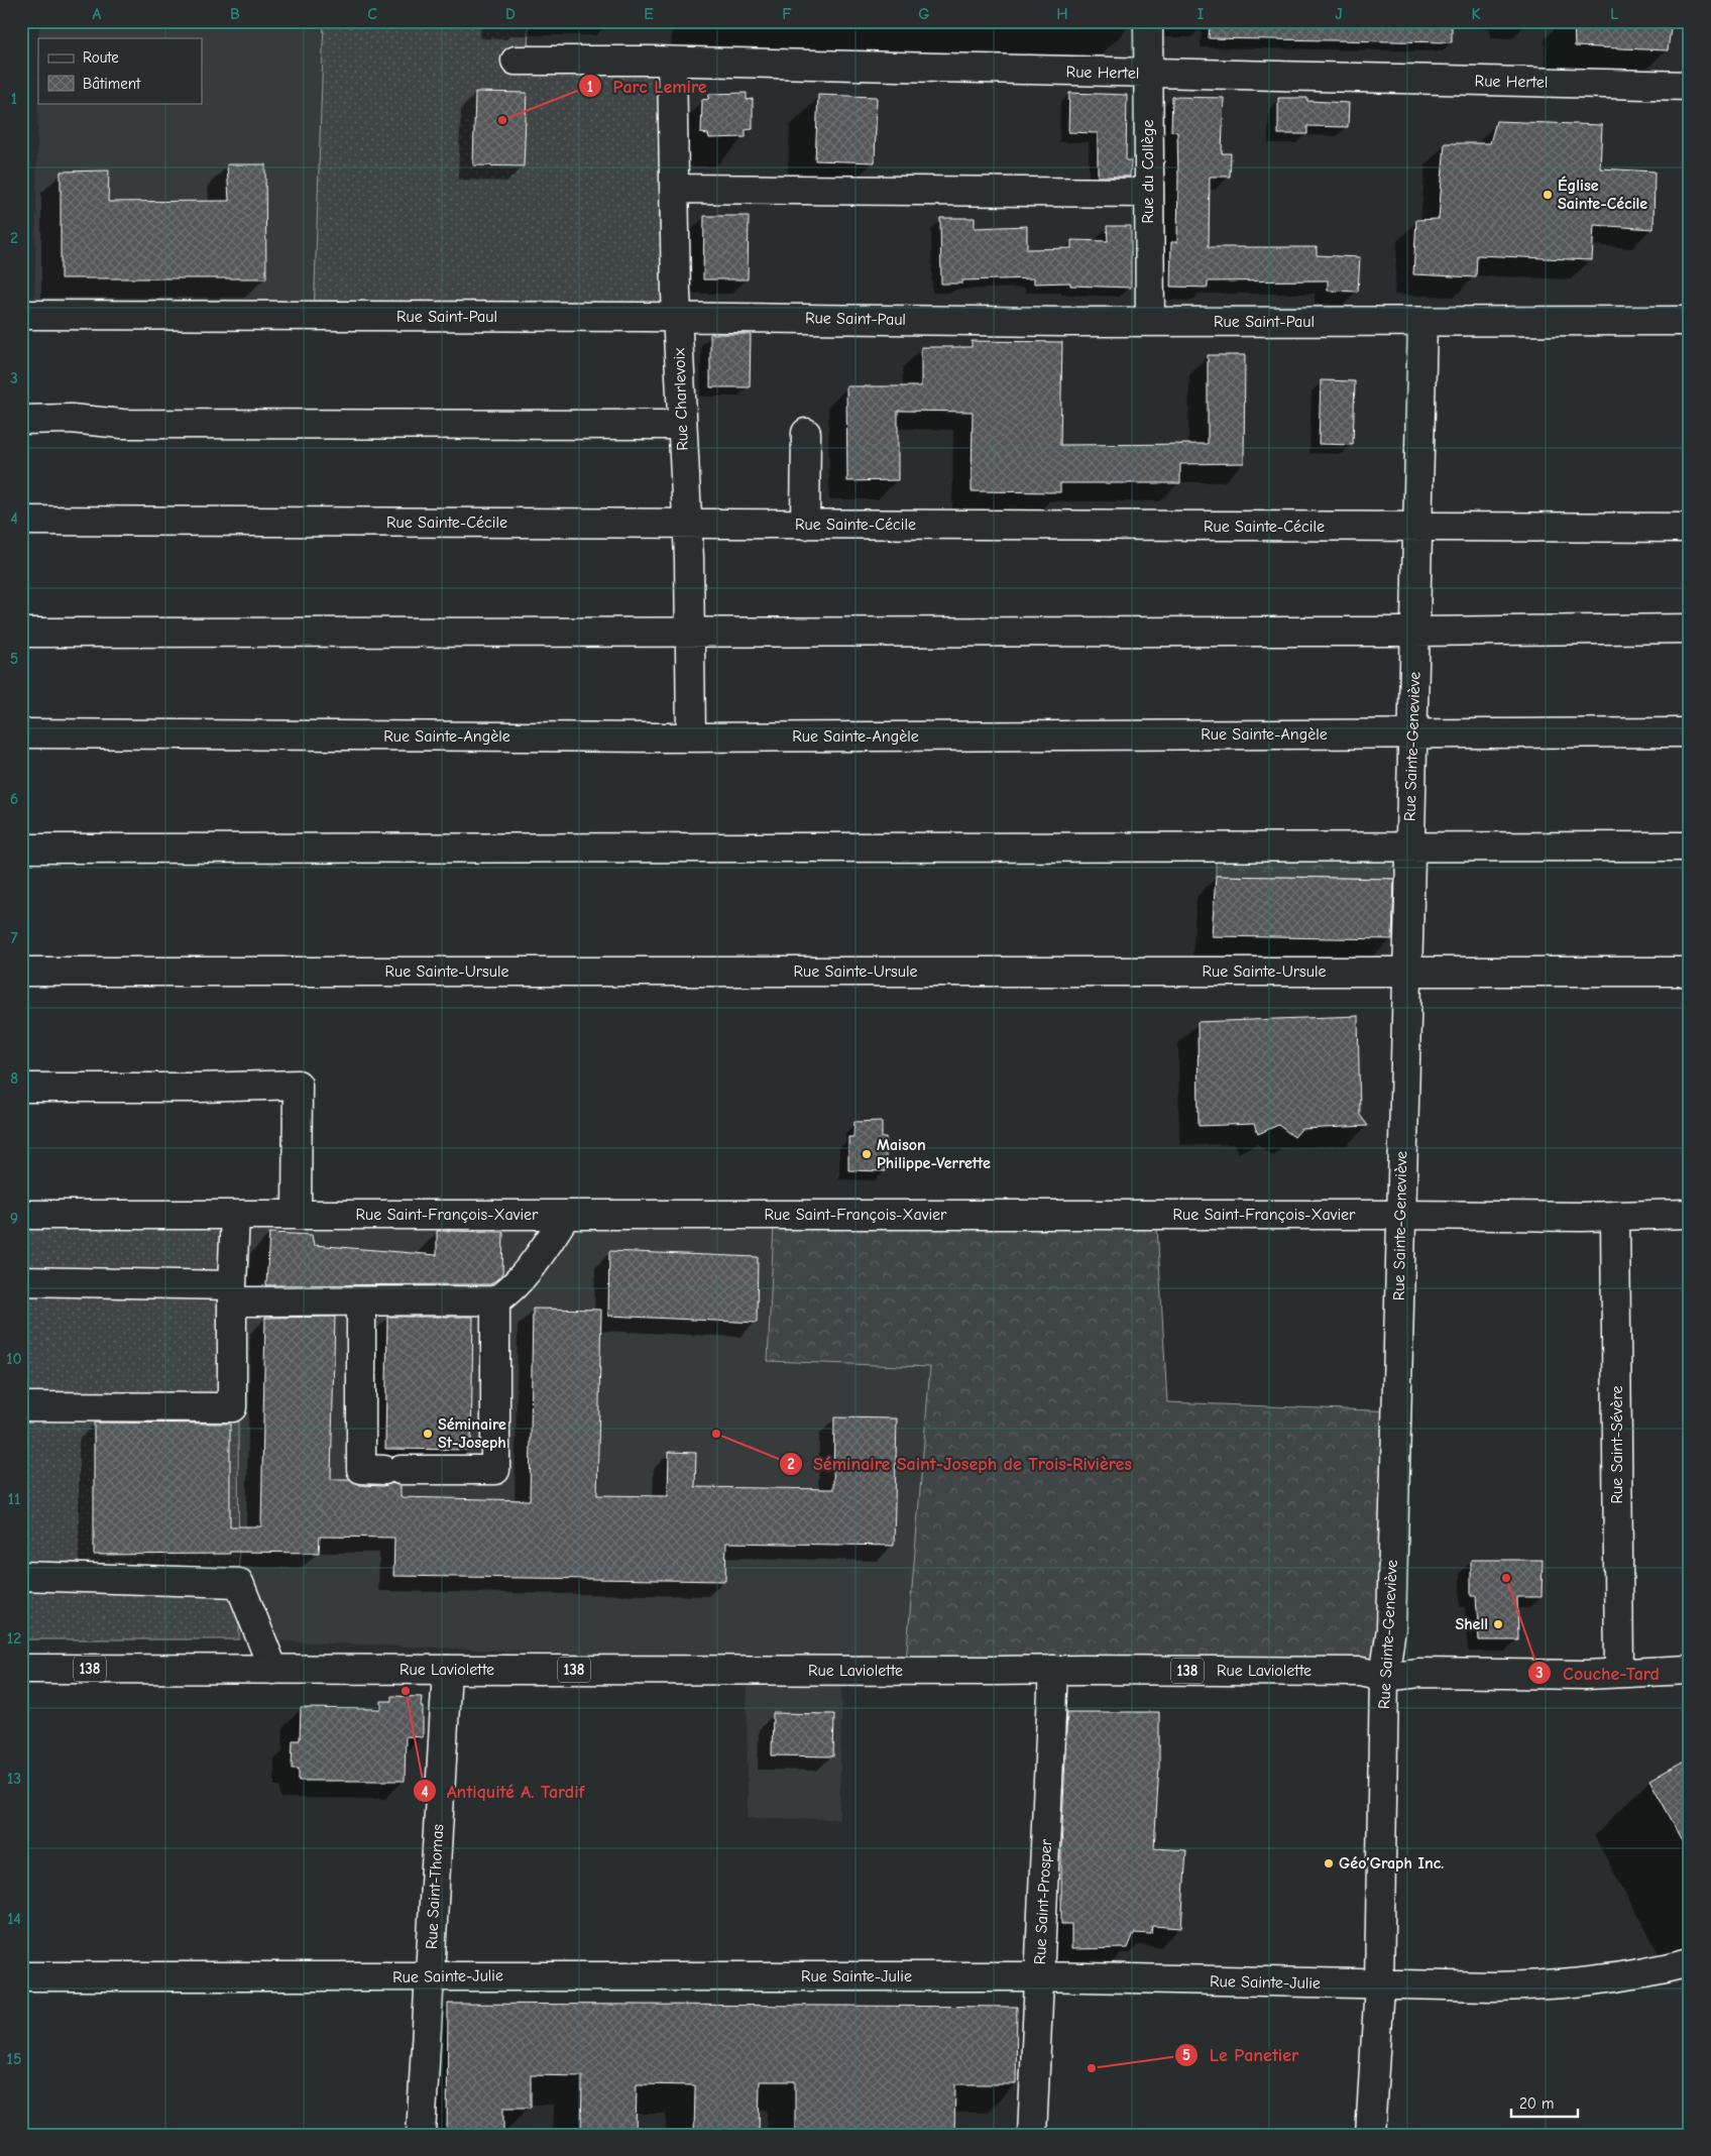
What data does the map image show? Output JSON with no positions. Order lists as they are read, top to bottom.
{
  "streets": {
    "street": [
      "Rue Hertel",
      "Rue du Collège",
      "Rue Saint-Paul",
      "Rue Charlevoix",
      "Rue Sainte-Cécile",
      "Rue Sainte-Angèle",
      "Rue Sainte-Geneviève",
      "Rue Sainte-Ursule",
      "Rue Saint-François-Xavier",
      "Rue Saint-Sévère",
      "138",
      "Rue Laviolette",
      "Rue Saint-Thomas",
      "Rue Saint-Prosper",
      "Rue Sainte-Julie"
    ]
  },
  "crossings": [
    ["Rue Hertel", "Rue du Collège"],
    ["Rue Hertel", "Rue Charlevoix"],
    ["Rue du Collège", "Rue Saint-Paul"],
    ["Rue Saint-Paul", "Rue Charlevoix"],
    ["Rue Saint-Paul", "Rue Sainte-Geneviève"],
    ["Rue Charlevoix", "Rue Sainte-Cécile"],
    ["Rue Charlevoix", "Rue Sainte-Angèle"],
    ["Rue Sainte-Cécile", "Rue Sainte-Geneviève"],
    ["Rue Sainte-Angèle", "Rue Sainte-Geneviève"],
    ["Rue Sainte-Geneviève", "Rue Sainte-Ursule"],
    ["Rue Sainte-Geneviève", "Rue Saint-François-Xavier"],
    ["Rue Sainte-Geneviève", "Rue Laviolette"],
    ["Rue Sainte-Geneviève", "Rue Sainte-Julie"],
    ["Rue Saint-François-Xavier", "Rue Saint-Sévère"],
    ["Rue Saint-Sévère", "Rue Laviolette"],
    ["Rue Laviolette", "Rue Saint-Thomas"],
    ["Rue Laviolette", "Rue Saint-Prosper"],
    ["Rue Saint-Thomas", "Rue Sainte-Julie"],
    ["Rue Saint-Prosper", "Rue Sainte-Julie"]
  ],
  "places": [
    "Parc Lemire",
    "Église Sainte-Cécile",
    "Maison Philippe-Verrette",
    "Séminaire St-Joseph",
    "Séminaire Saint-Joseph de Trois‑Rivières",
    "Couche-Tard",
    "Shell",
    "Antiquité A. Tardif",
    "Géo’Graph Inc.",
    "Le Panetier"
  ],
  "legend": ["Route", "Bâtiment"],
  "scale_bar": "20 m",
  "grid": {
    "columns": [
      "A",
      "B",
      "C",
      "D",
      "E",
      "F",
      "G",
      "H",
      "I",
      "J",
      "K",
      "L"
    ],
    "rows": [
      "1",
      "2",
      "3",
      "4",
      "5",
      "6",
      "7",
      "8",
      "9",
      "10",
      "11",
      "12",
      "13",
      "14",
      "15"
    ]
  }
}
